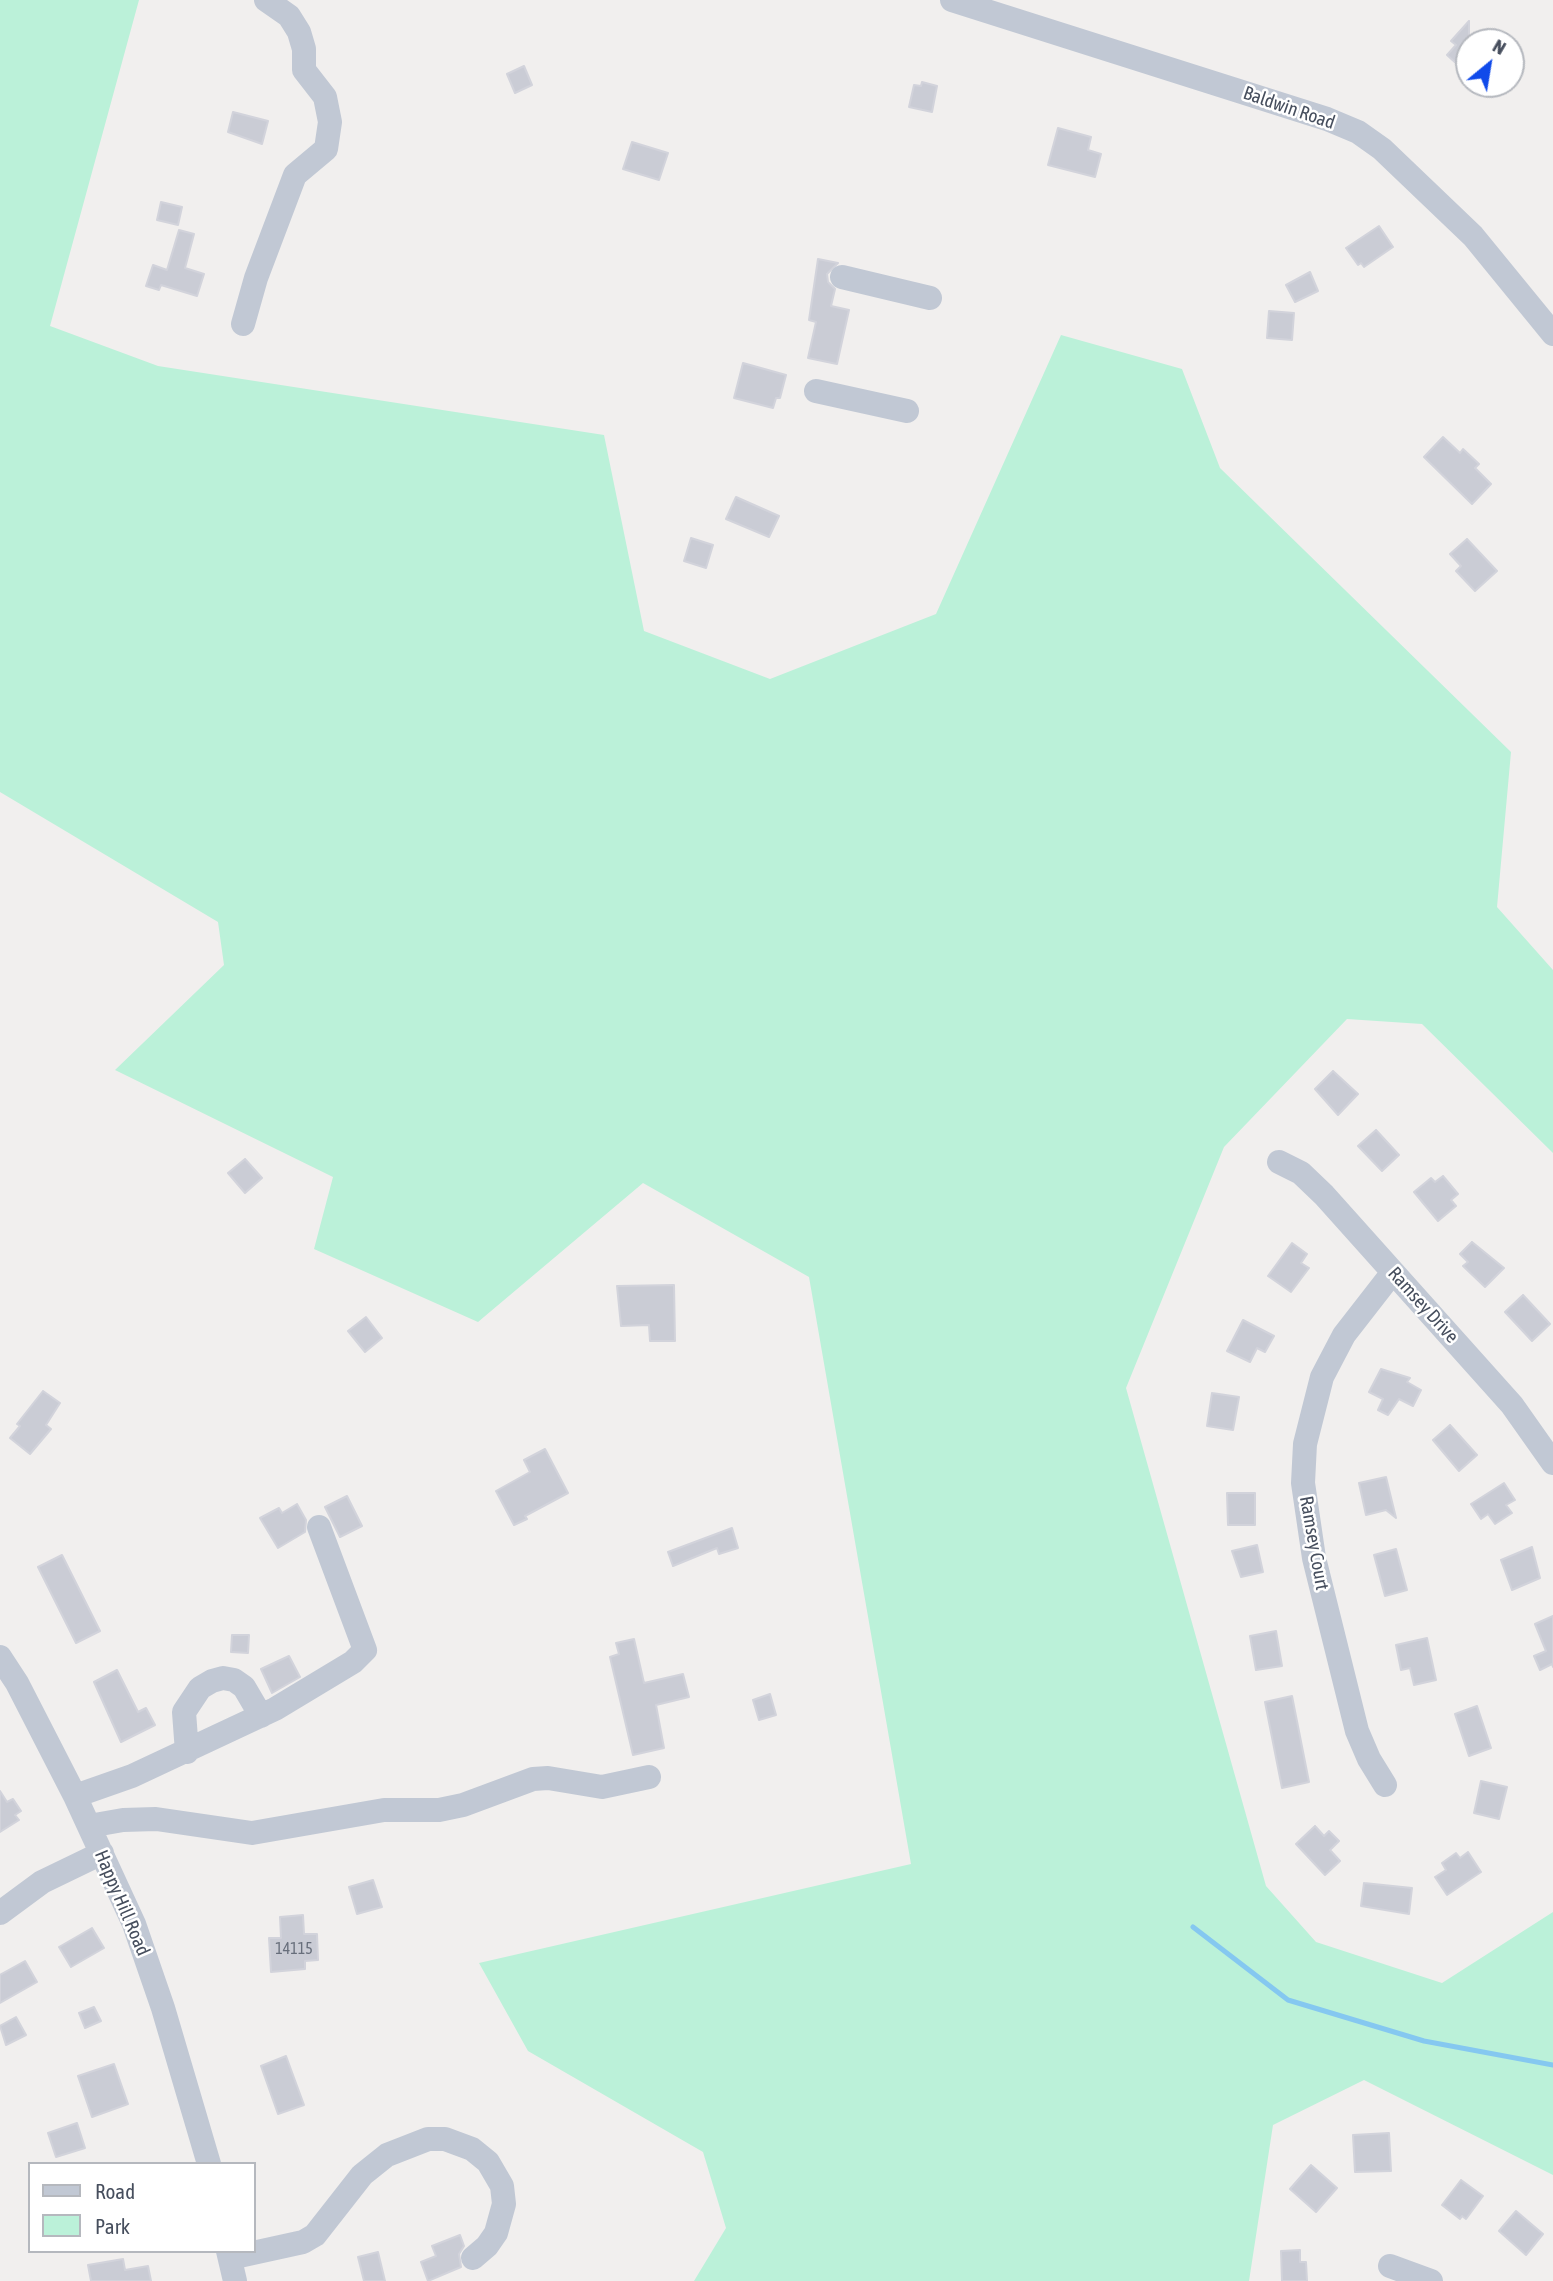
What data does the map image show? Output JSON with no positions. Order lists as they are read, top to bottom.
{
  "streets": {
    "street": [
      "Baldwin Road",
      "Ramsey Drive",
      "Ramsey Court",
      "Happy Hill Road"
    ]
  },
  "crossings": [
    ["Ramsey Drive", "Ramsey Court"]
  ],
  "house_numbers": ["14115"],
  "legend": ["Road", "Park"],
  "north": "top right"
}
